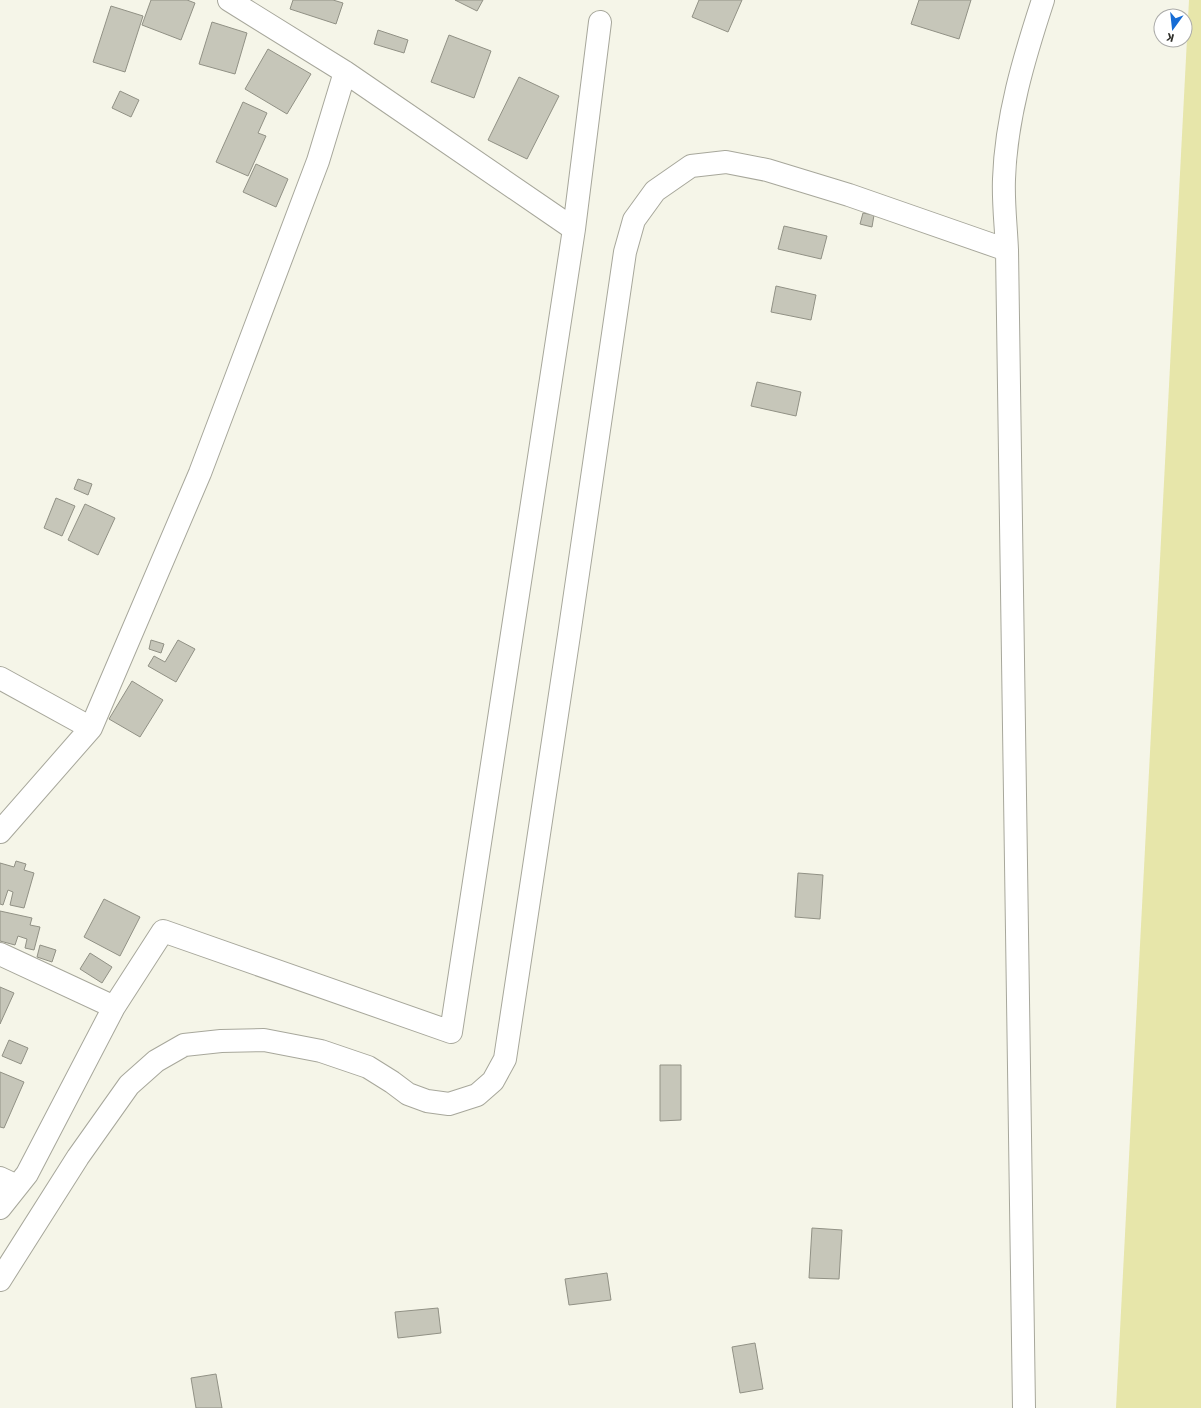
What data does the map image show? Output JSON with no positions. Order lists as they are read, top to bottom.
{
  "north": "bottom"
}
